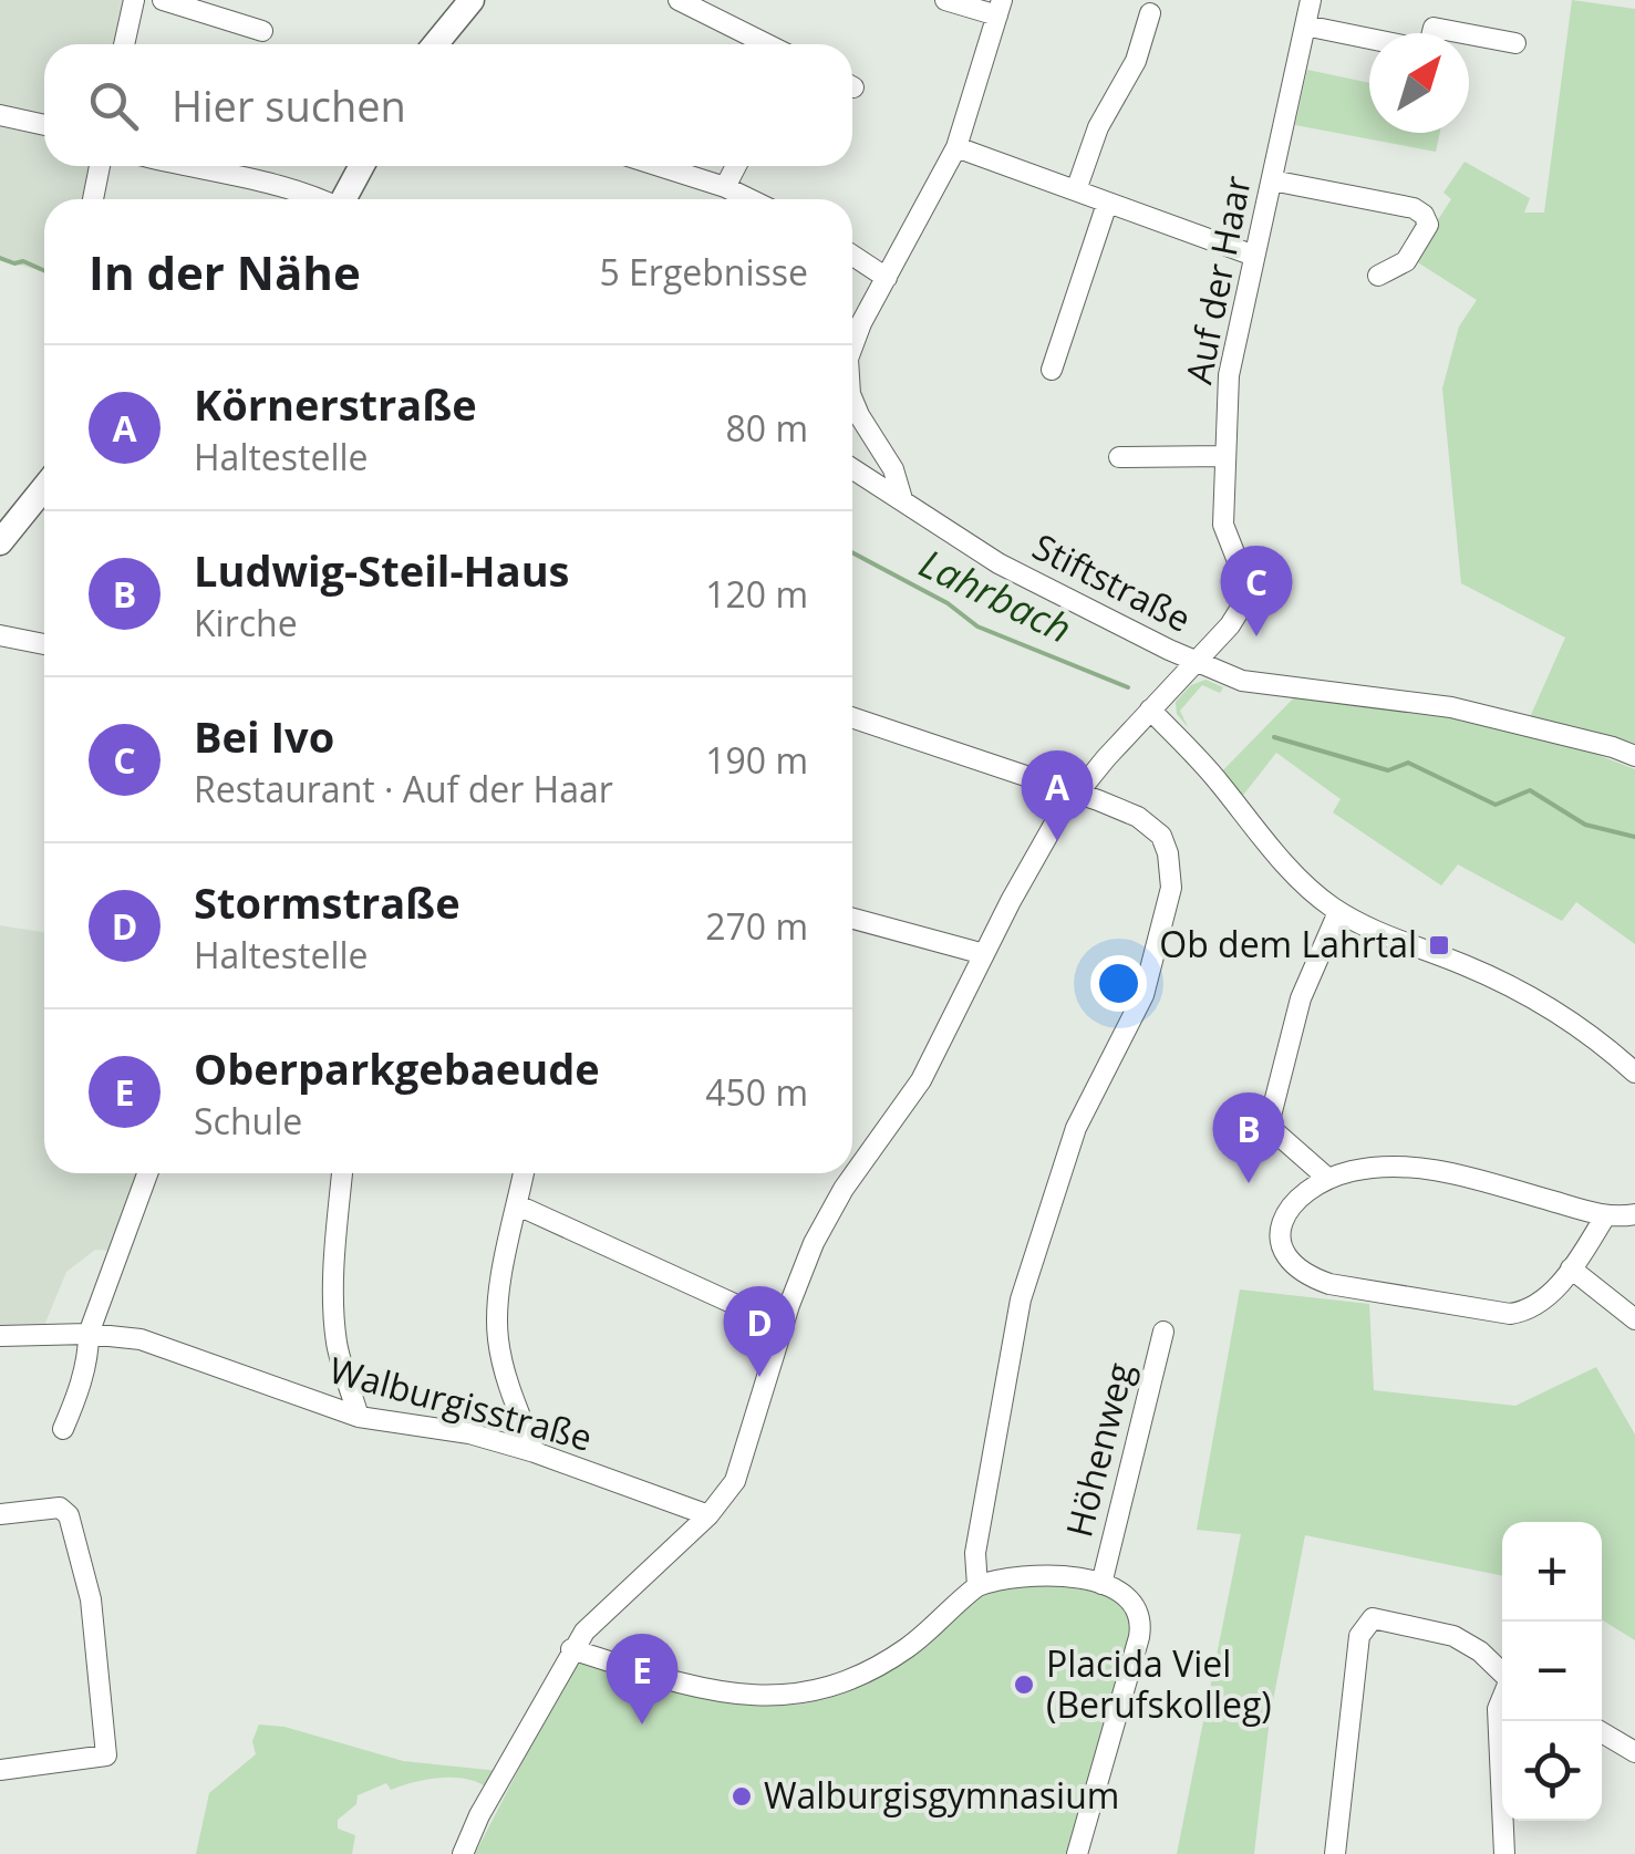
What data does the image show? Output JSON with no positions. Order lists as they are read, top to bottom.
{
  "streets": {
    "street": [
      "Auf der Haar",
      "Stiftstraße",
      "Walburgisstraße",
      "Höhenweg"
    ]
  },
  "crossings": [
    ["Auf der Haar", "Stiftstraße"]
  ],
  "water": ["Lahrbach"],
  "places": {
    "transit": ["Ob dem Lahrtal"],
    "other": ["Placida Viel (Berufskolleg)", "Walburgisgymnasium"]
  },
  "north": "top right",
  "page": {
    "search": "Hier suchen",
    "heading": ["In der Nähe", "5 Ergebnisse"],
    "list": [
      {
        "mark": "A",
        "name": "Körnerstraße",
        "note": "Haltestelle",
        "value": "80 m"
      },
      {
        "mark": "B",
        "name": "Ludwig-Steil-Haus",
        "note": "Kirche",
        "value": "120 m"
      },
      {
        "mark": "C",
        "name": "Bei Ivo",
        "note": "Restaurant · Auf der Haar",
        "value": "190 m"
      },
      {
        "mark": "D",
        "name": "Stormstraße",
        "note": "Haltestelle",
        "value": "270 m"
      },
      {
        "mark": "E",
        "name": "Oberparkgebaeude",
        "note": "Schule",
        "value": "450 m"
      }
    ],
    "pins": [
      "C",
      "A",
      "B",
      "D",
      "E"
    ],
    "map_buttons": ["+", "−"]
  }
}
